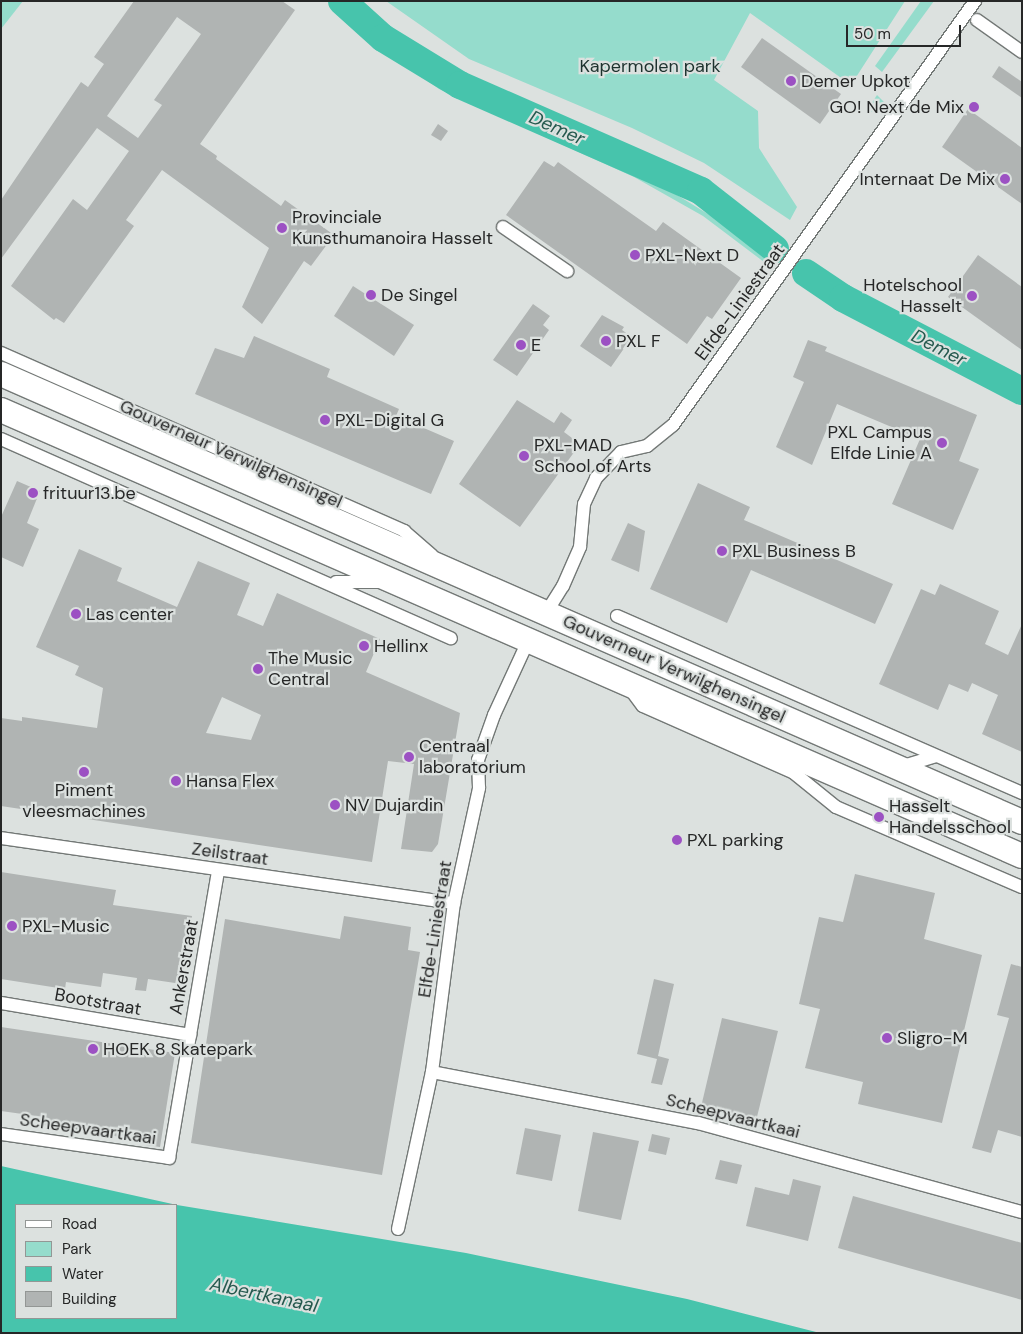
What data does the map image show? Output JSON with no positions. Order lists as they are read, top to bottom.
{
  "streets": {
    "highway": ["Gouverneur Verwilghensingel"],
    "street": [
      "Elfde-Liniestraat",
      "Zeilstraat",
      "Ankerstraat",
      "Bootstraat",
      "Scheepvaartkaai"
    ]
  },
  "crossings": [
    ["Elfde-Liniestraat", "Gouverneur Verwilghensingel"],
    ["Elfde-Liniestraat", "Zeilstraat"],
    ["Elfde-Liniestraat", "Scheepvaartkaai"],
    ["Zeilstraat", "Ankerstraat"],
    ["Ankerstraat", "Bootstraat"],
    ["Ankerstraat", "Scheepvaartkaai"]
  ],
  "water": ["Demer", "Albertkanaal"],
  "parks": ["Kapermolen park"],
  "places": [
    "Demer Upkot",
    "GO! Next de Mix",
    "Internaat De Mix",
    "Provinciale Kunsthumanoira Hasselt",
    "PXL-Next D",
    "De Singel",
    "Hotelschool Hasselt",
    "PXL F",
    "E",
    "PXL-Digital G",
    "PXL Campus Elfde Linie A",
    "PXL-MAD School of Arts",
    "frituur13.be",
    "PXL Business B",
    "Las center",
    "Hellinx",
    "The Music Central",
    "Centraal laboratorium",
    "Piment vleesmachines",
    "Hansa Flex",
    "NV Dujardin",
    "Hasselt Handelsschool",
    "PXL parking",
    "PXL-Music",
    "Sligro-M",
    "HOEK 8 Skatepark"
  ],
  "legend": [
    "Road",
    "Park",
    "Water",
    "Building"
  ],
  "scale_bar": "50 m"
}
